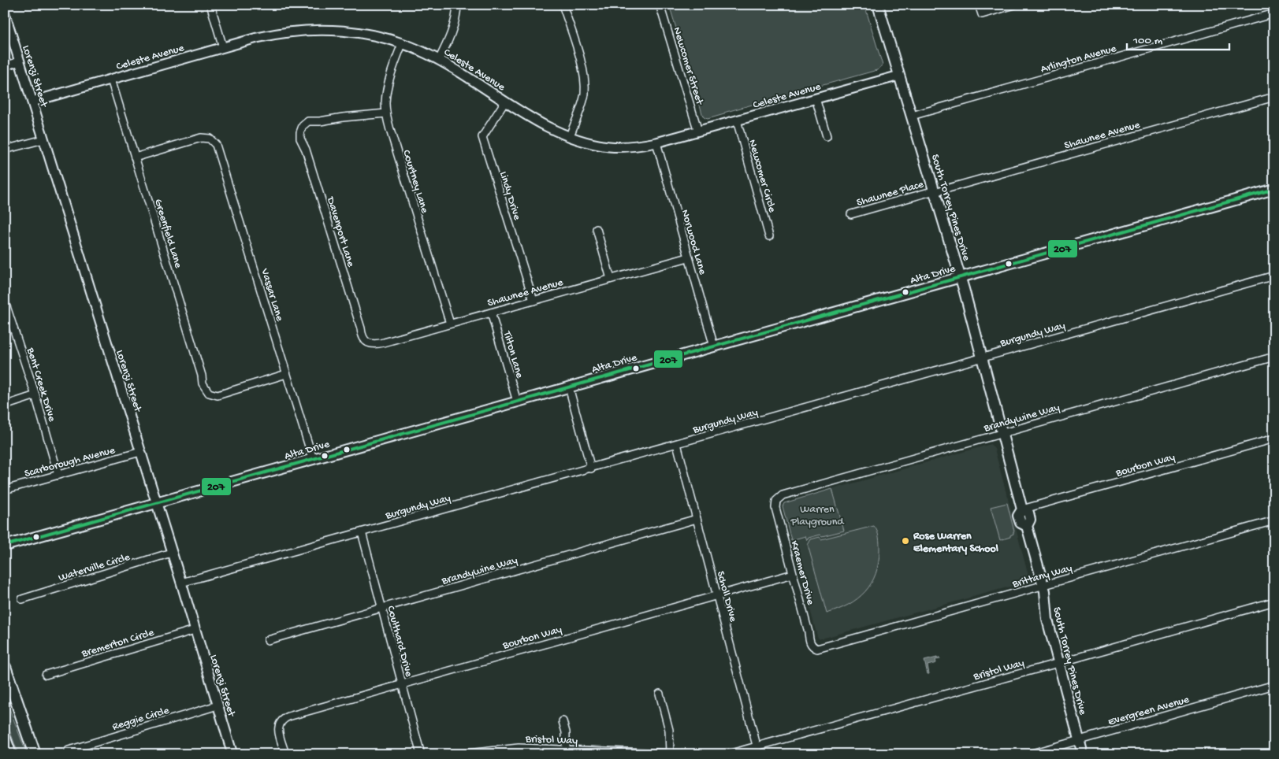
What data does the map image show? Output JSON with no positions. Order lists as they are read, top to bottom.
{
  "streets": {
    "main road": ["South Torrey Pines Drive", "Alta Drive"],
    "street": [
      "Celeste Avenue",
      "Arlington Avenue",
      "Newcomer Street",
      "Lorenzi Street",
      "Shawnee Avenue",
      "Newcomer Circle",
      "Courtney Lane",
      "Shawnee Place",
      "Lindy Drive",
      "Davenport Lane",
      "Greenfield Lane",
      "Norwood Lane",
      "Vassar Lane",
      "Burgundy Way",
      "Tilton Lane",
      "Bent Creek Drive",
      "Brandywine Way",
      "Scarborough Avenue",
      "Bourbon Way",
      "Waterville Circle",
      "Kraemer Drive",
      "Brittany Way",
      "Scholl Drive",
      "Coulthard Drive",
      "Bremerton Circle",
      "Bristol Way",
      "Evergreen Avenue",
      "Reggie Circle"
    ]
  },
  "crossings": [
    ["Celeste Avenue", "Newcomer Street"],
    ["Celeste Avenue", "Lorenzi Street"],
    ["Celeste Avenue", "Newcomer Circle"],
    ["Celeste Avenue", "Courtney Lane"],
    ["Celeste Avenue", "Lindy Drive"],
    ["Celeste Avenue", "South Torrey Pines Drive"],
    ["Celeste Avenue", "Greenfield Lane"],
    ["Celeste Avenue", "Norwood Lane"],
    ["Arlington Avenue", "South Torrey Pines Drive"],
    ["Lorenzi Street", "Alta Drive"],
    ["Lorenzi Street", "Burgundy Way"],
    ["Lorenzi Street", "Scarborough Avenue"],
    ["Lorenzi Street", "Waterville Circle"],
    ["Lorenzi Street", "Bremerton Circle"],
    ["Lorenzi Street", "Reggie Circle"],
    ["Shawnee Avenue", "Courtney Lane"],
    ["Shawnee Avenue", "Shawnee Place"],
    ["Shawnee Avenue", "Lindy Drive"],
    ["Shawnee Avenue", "South Torrey Pines Drive"],
    ["Shawnee Avenue", "Davenport Lane"],
    ["Shawnee Avenue", "Norwood Lane"],
    ["Shawnee Avenue", "Tilton Lane"],
    ["Courtney Lane", "Davenport Lane"],
    ["Shawnee Place", "South Torrey Pines Drive"],
    ["South Torrey Pines Drive", "Alta Drive"],
    ["South Torrey Pines Drive", "Burgundy Way"],
    ["South Torrey Pines Drive", "Brandywine Way"],
    ["South Torrey Pines Drive", "Bourbon Way"],
    ["South Torrey Pines Drive", "Brittany Way"],
    ["South Torrey Pines Drive", "Bristol Way"],
    ["South Torrey Pines Drive", "Evergreen Avenue"],
    ["Greenfield Lane", "Vassar Lane"],
    ["Norwood Lane", "Alta Drive"],
    ["Alta Drive", "Vassar Lane"],
    ["Alta Drive", "Tilton Lane"],
    ["Burgundy Way", "Scholl Drive"],
    ["Burgundy Way", "Coulthard Drive"],
    ["Bent Creek Drive", "Scarborough Avenue"],
    ["Brandywine Way", "Kraemer Drive"],
    ["Brandywine Way", "Scholl Drive"],
    ["Brandywine Way", "Coulthard Drive"],
    ["Bourbon Way", "Kraemer Drive"],
    ["Bourbon Way", "Scholl Drive"],
    ["Bourbon Way", "Coulthard Drive"],
    ["Kraemer Drive", "Brittany Way"],
    ["Scholl Drive", "Bristol Way"]
  ],
  "parks": ["Warren Playground"],
  "places": ["Rose Warren Elementary School"],
  "lines": ["transit line 207"],
  "scale_bar": "100 m"
}
